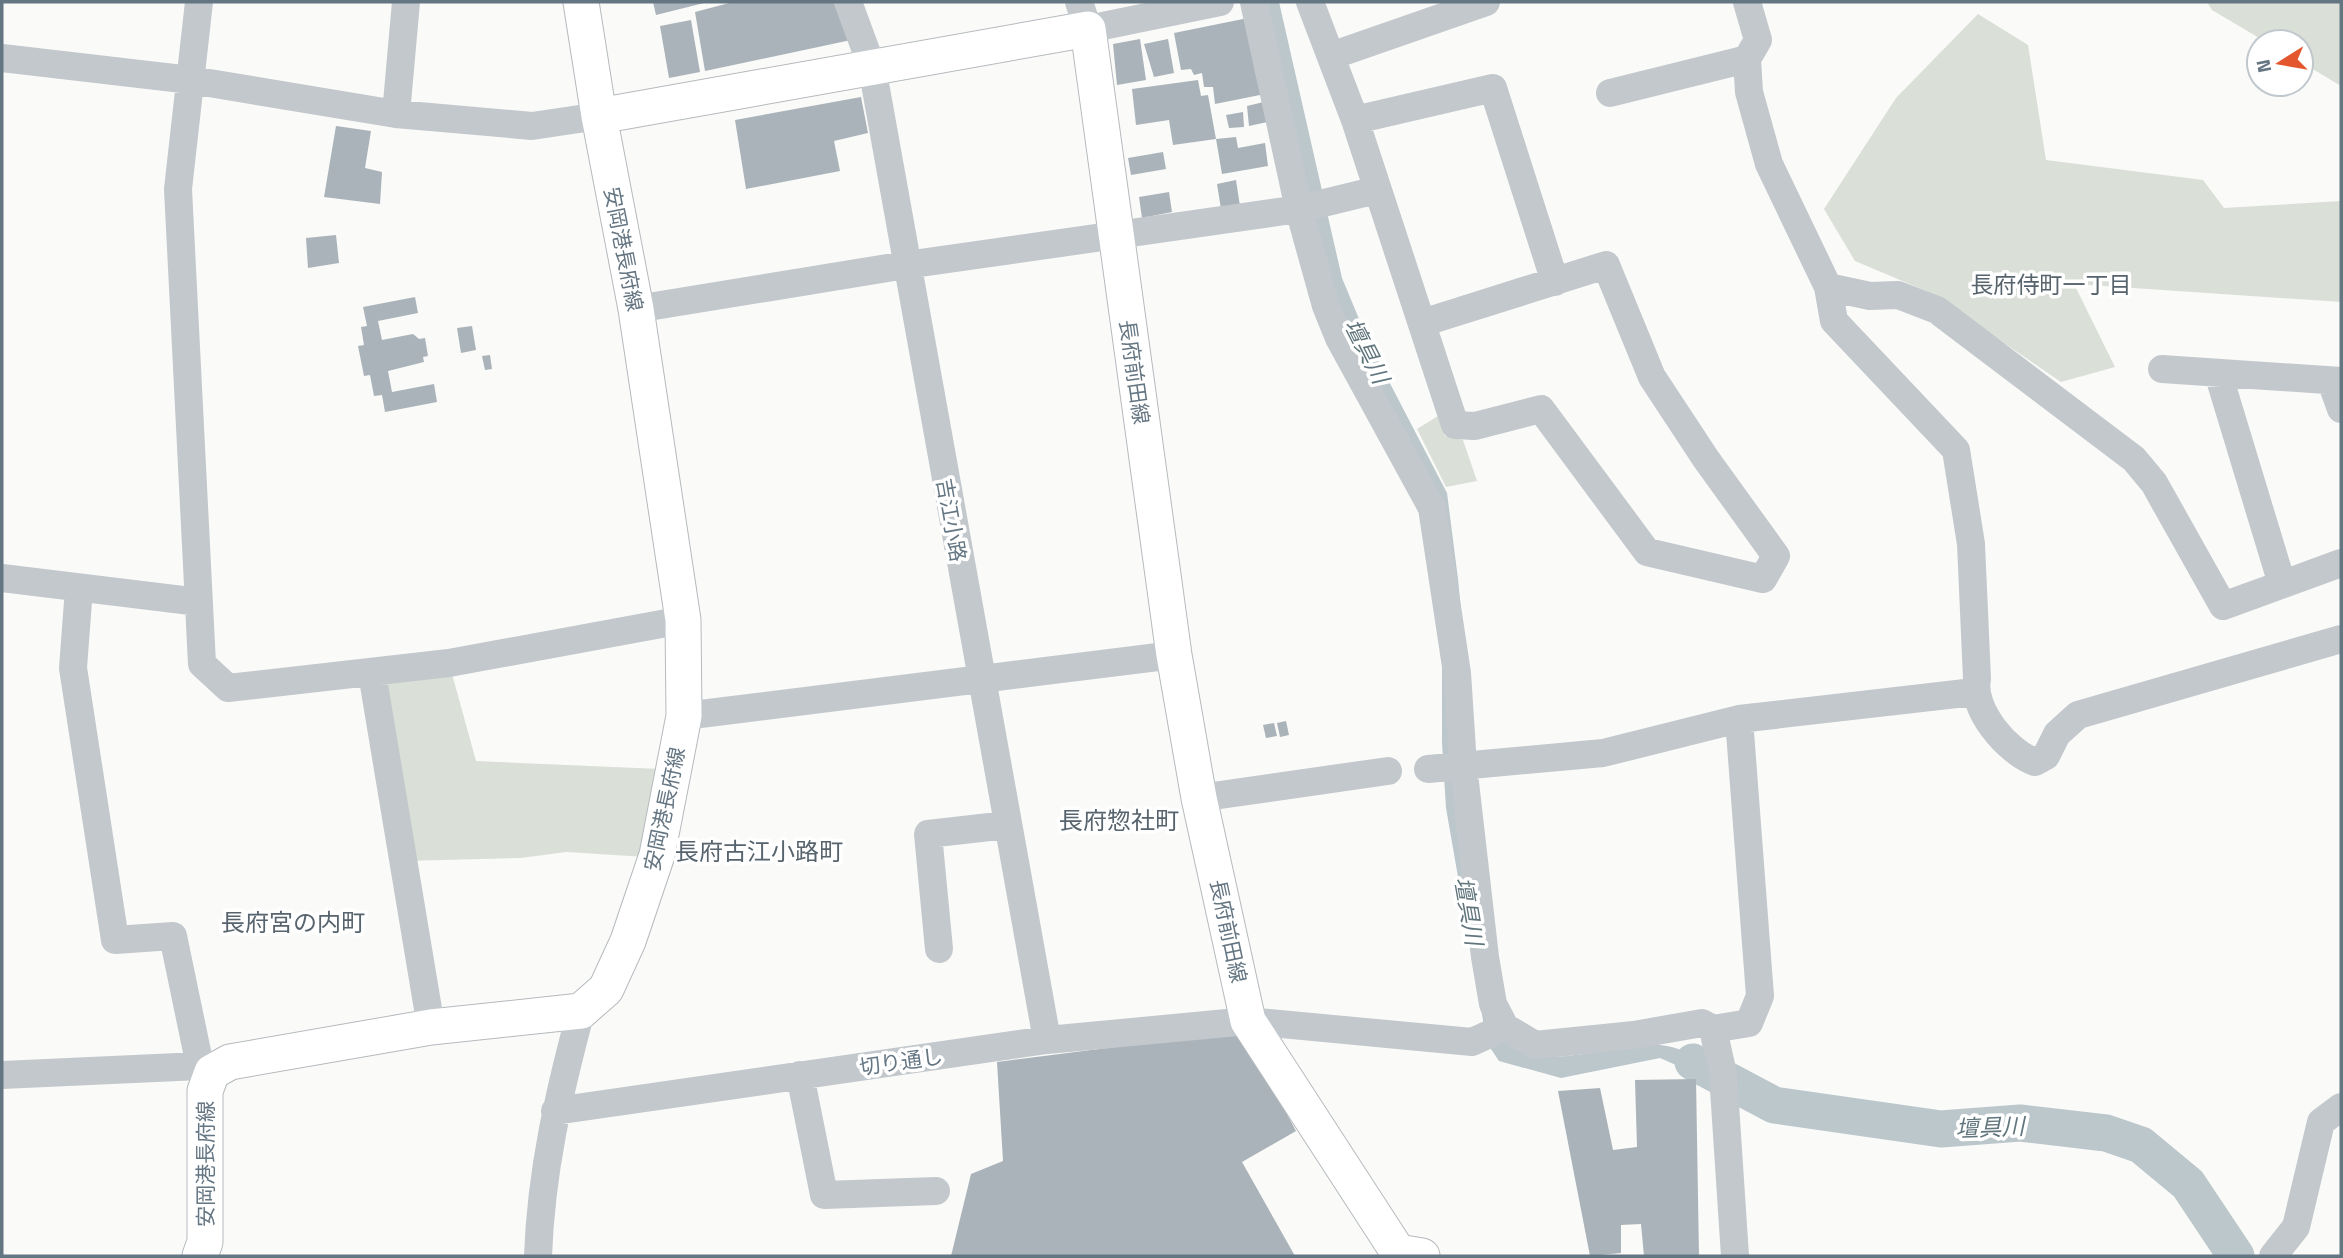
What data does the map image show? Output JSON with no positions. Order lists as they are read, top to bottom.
{
  "streets": {
    "main road": ["安岡港長府線", "長府前田線"],
    "street": ["吉江小路", "切り通し"]
  },
  "crossings": [
    ["長府前田線", "切り通し"],
    ["吉江小路", "切り通し"]
  ],
  "districts": [
    "長府侍町一丁目",
    "長府惣社町",
    "長府古江小路町",
    "長府宮の内町"
  ],
  "water": ["壇具川"],
  "north": "left"
}
